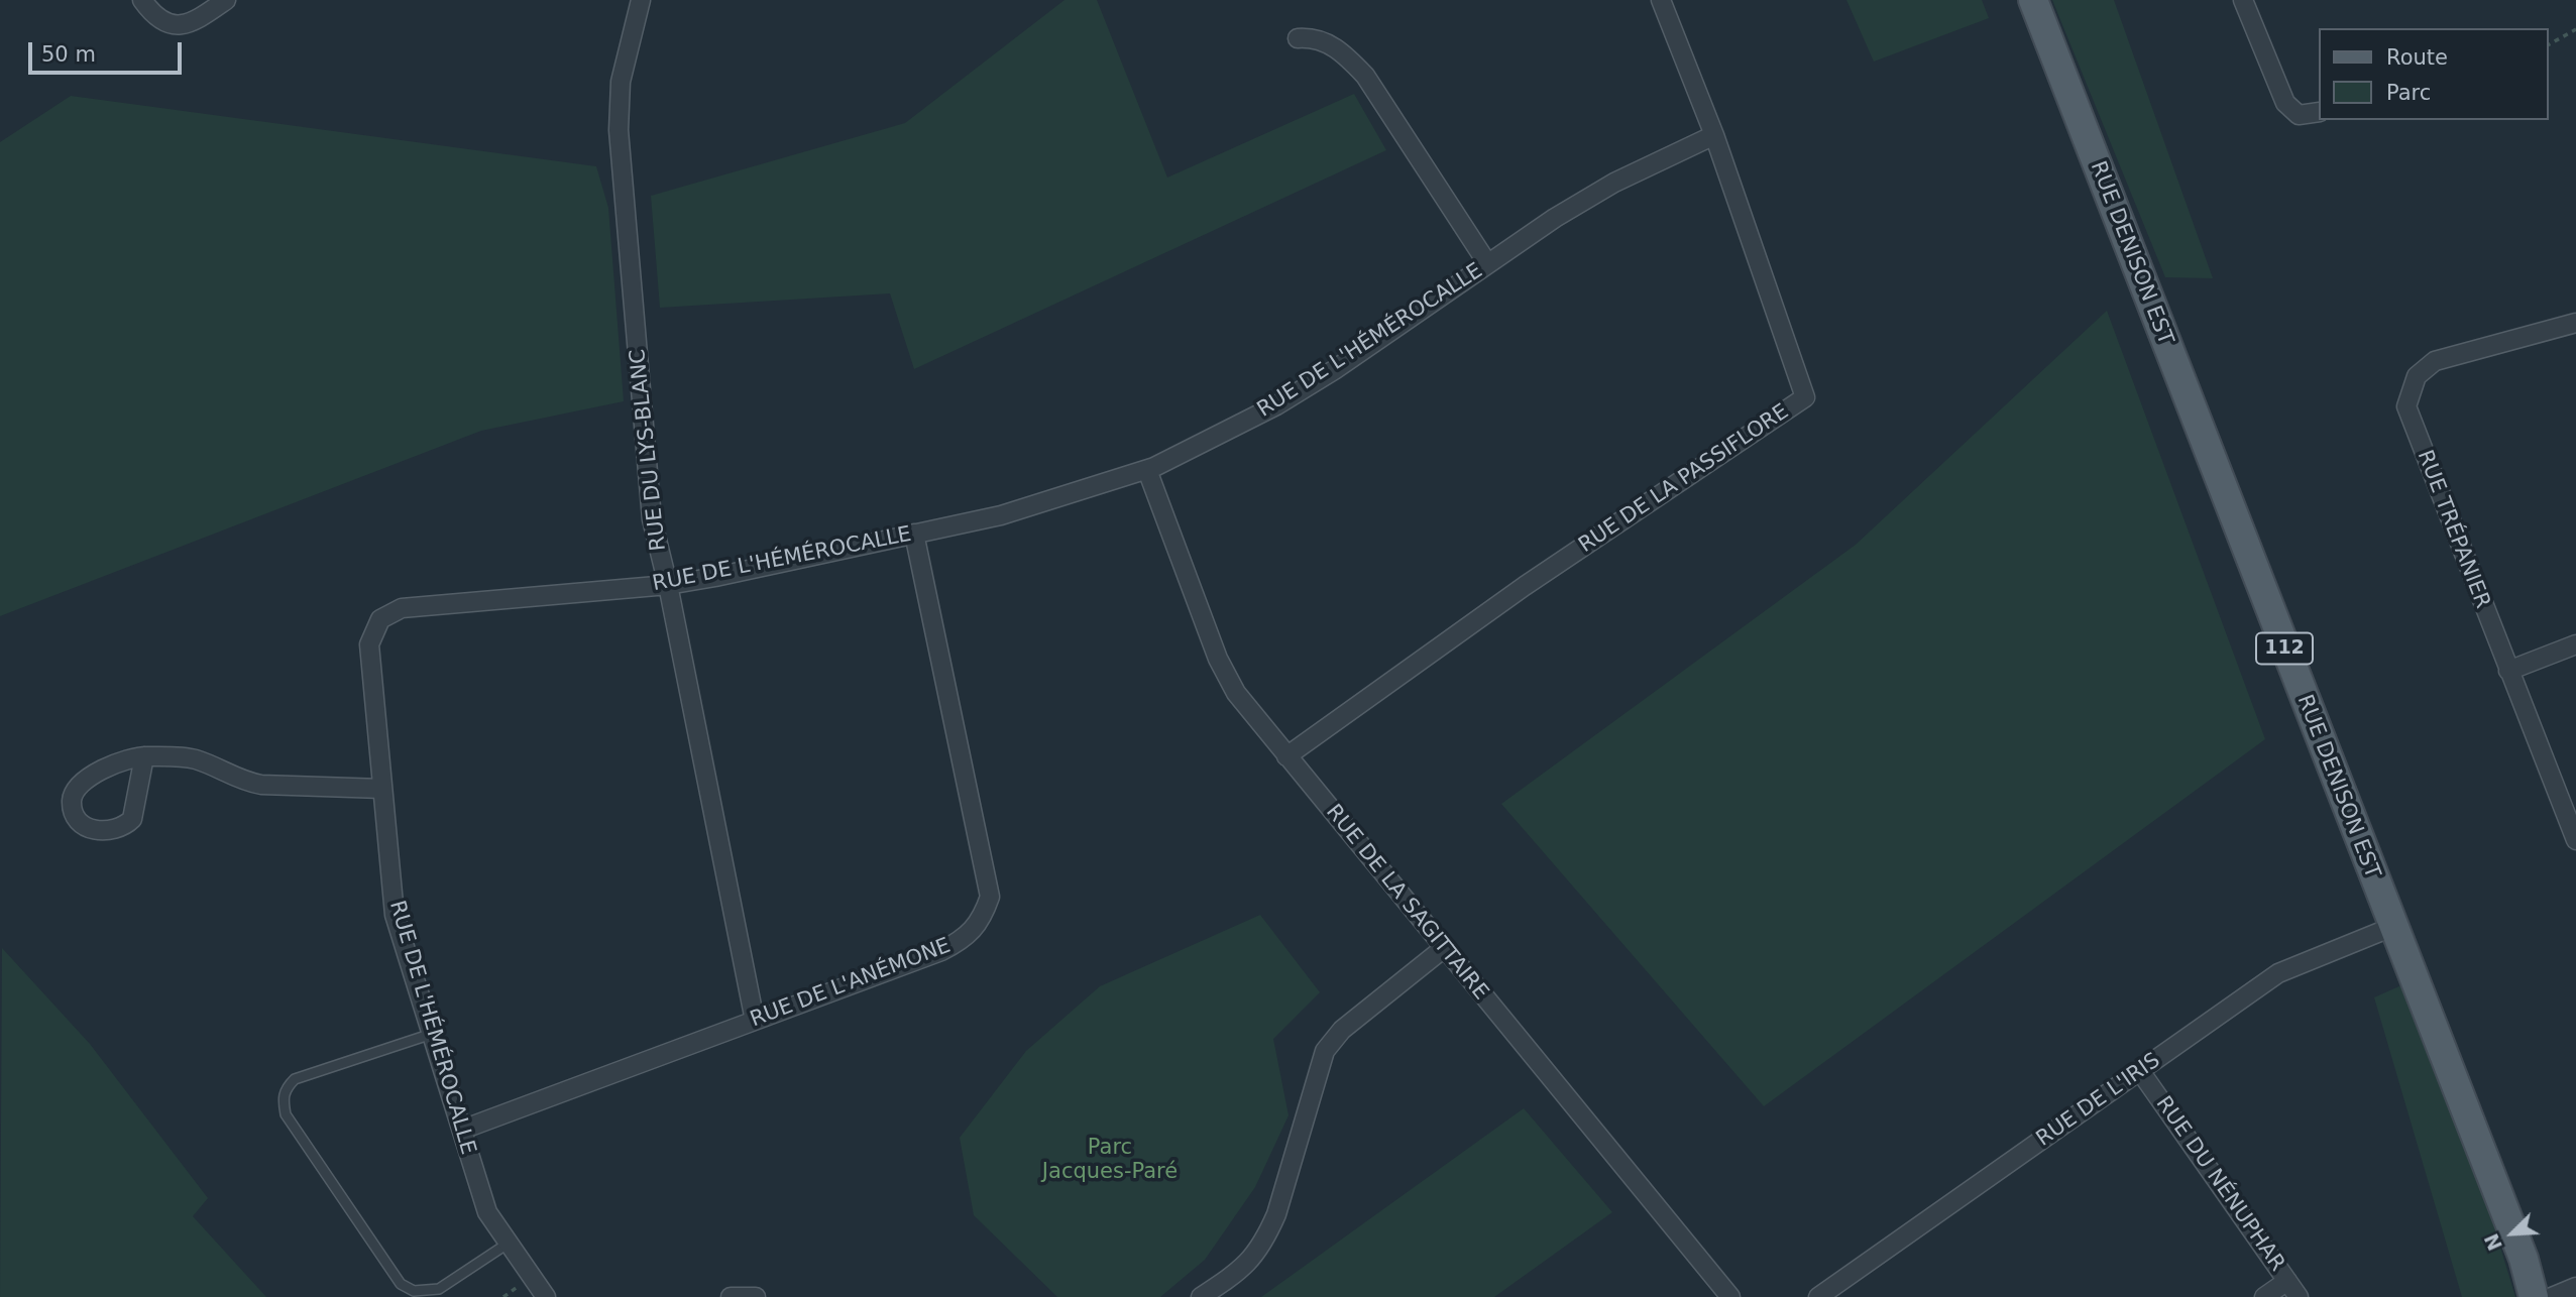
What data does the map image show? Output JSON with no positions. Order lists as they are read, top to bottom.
{
  "streets": {
    "main road": ["RUE DENISON EST", "112"],
    "street": [
      "RUE DE L'HÉMÉROCALLE",
      "RUE DU LYS-BLANC",
      "RUE DE LA PASSIFLORE",
      "RUE TRÉPANIER",
      "RUE DE LA SAGITTAIRE",
      "RUE DE L'ANÉMONE",
      "RUE DE L'IRIS",
      "RUE DU NÉNUPHAR"
    ]
  },
  "crossings": [
    ["RUE DENISON EST", "RUE DE L'IRIS"],
    ["RUE DE L'HÉMÉROCALLE", "RUE DU LYS-BLANC"],
    ["RUE DE L'HÉMÉROCALLE", "RUE DE LA PASSIFLORE"],
    ["RUE DE L'HÉMÉROCALLE", "RUE DE LA SAGITTAIRE"],
    ["RUE DE L'HÉMÉROCALLE", "RUE DE L'ANÉMONE"],
    ["RUE DU LYS-BLANC", "RUE DE L'ANÉMONE"],
    ["RUE DE LA PASSIFLORE", "RUE DE LA SAGITTAIRE"],
    ["RUE DE L'IRIS", "RUE DU NÉNUPHAR"]
  ],
  "parks": ["Parc Jacques-Paré"],
  "legend": ["Route", "Parc"],
  "scale_bar": "50 m",
  "north": "bottom left"
}
